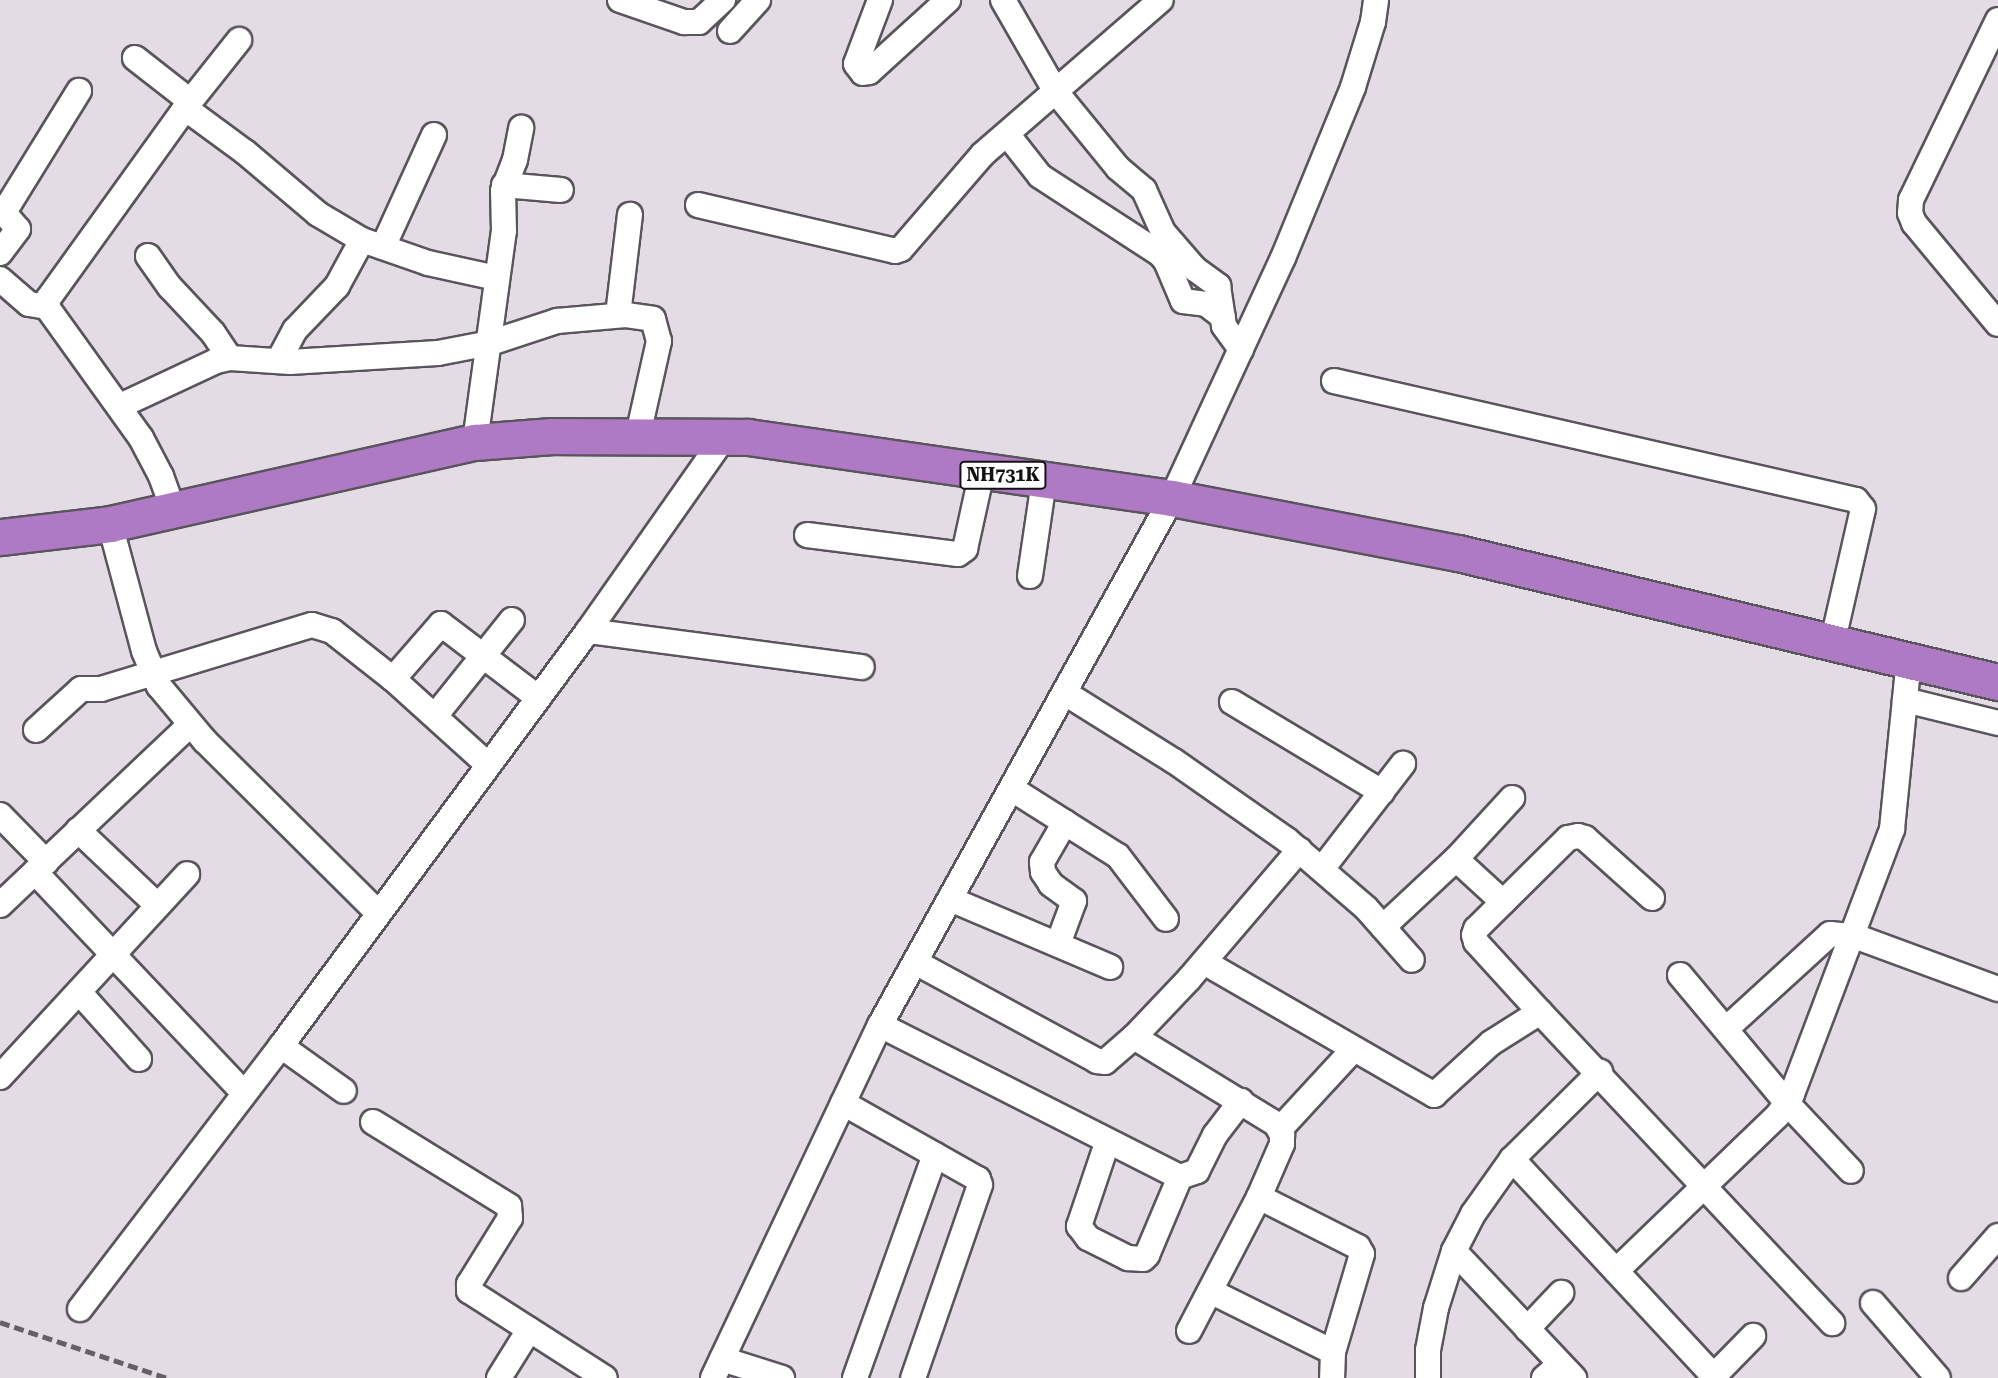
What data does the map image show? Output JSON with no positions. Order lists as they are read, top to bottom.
{
  "streets": {
    "highway": ["NH731K"]
  }
}
